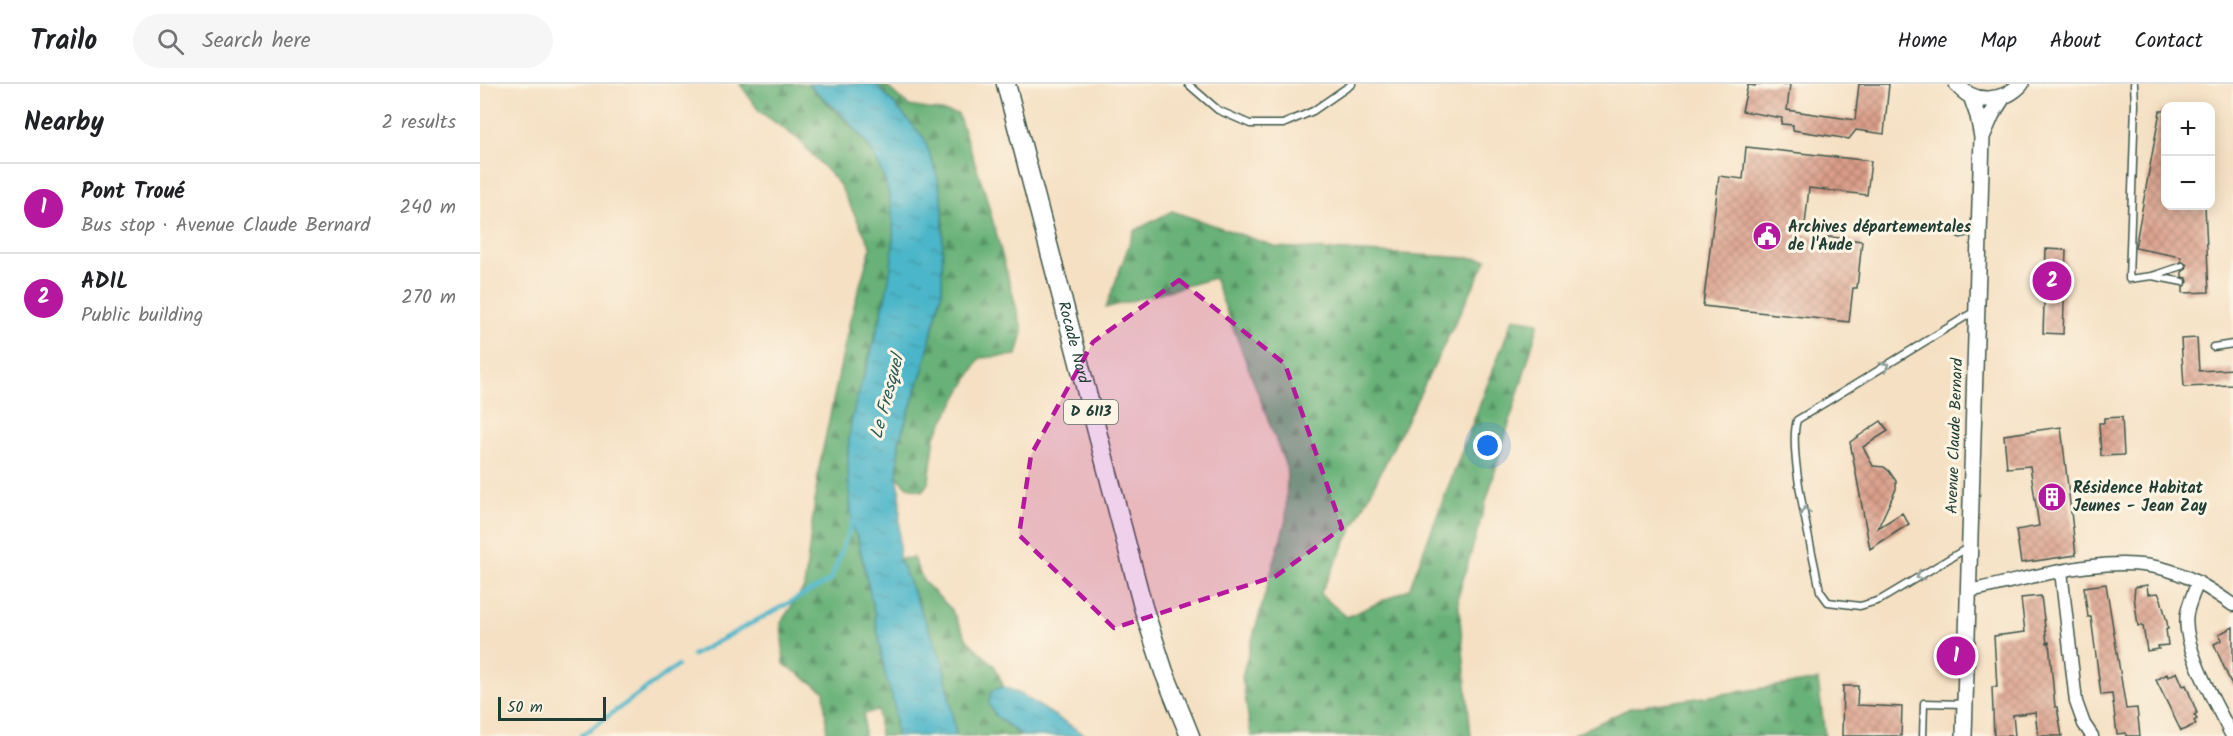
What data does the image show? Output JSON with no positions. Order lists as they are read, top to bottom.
{
  "streets": {
    "main road": ["Rocade Nord", "D 6113"],
    "street": ["Avenue Claude Bernard"]
  },
  "water": ["Le Fresquel"],
  "places": {
    "public building": ["Archives départementales de l'Aude"],
    "building": ["Résidence Habitat Jeunes - Jean Zay"]
  },
  "scale_bar": "50 m",
  "page": {
    "header": "Trailo",
    "search": "Search here",
    "nav": [
      "Home",
      "Map",
      "About",
      "Contact"
    ],
    "heading": ["Nearby", "2 results"],
    "map_buttons": ["+", "−"],
    "list": [
      {
        "mark": "1",
        "name": "Pont Troué",
        "note": "Bus stop · Avenue Claude Bernard",
        "value": "240 m"
      },
      {
        "mark": "2",
        "name": "ADIL",
        "note": "Public building",
        "value": "270 m"
      }
    ],
    "pins": ["2", "1"],
    "scale": "50 m"
  }
}
